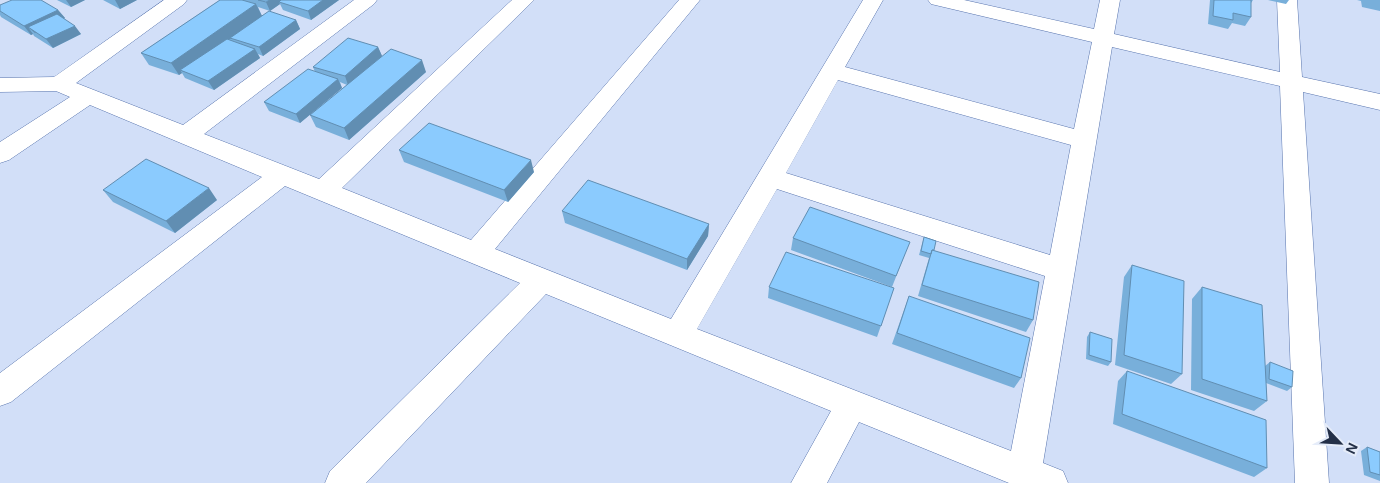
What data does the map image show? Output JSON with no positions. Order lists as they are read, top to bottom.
{
  "north": "bottom right"
}
